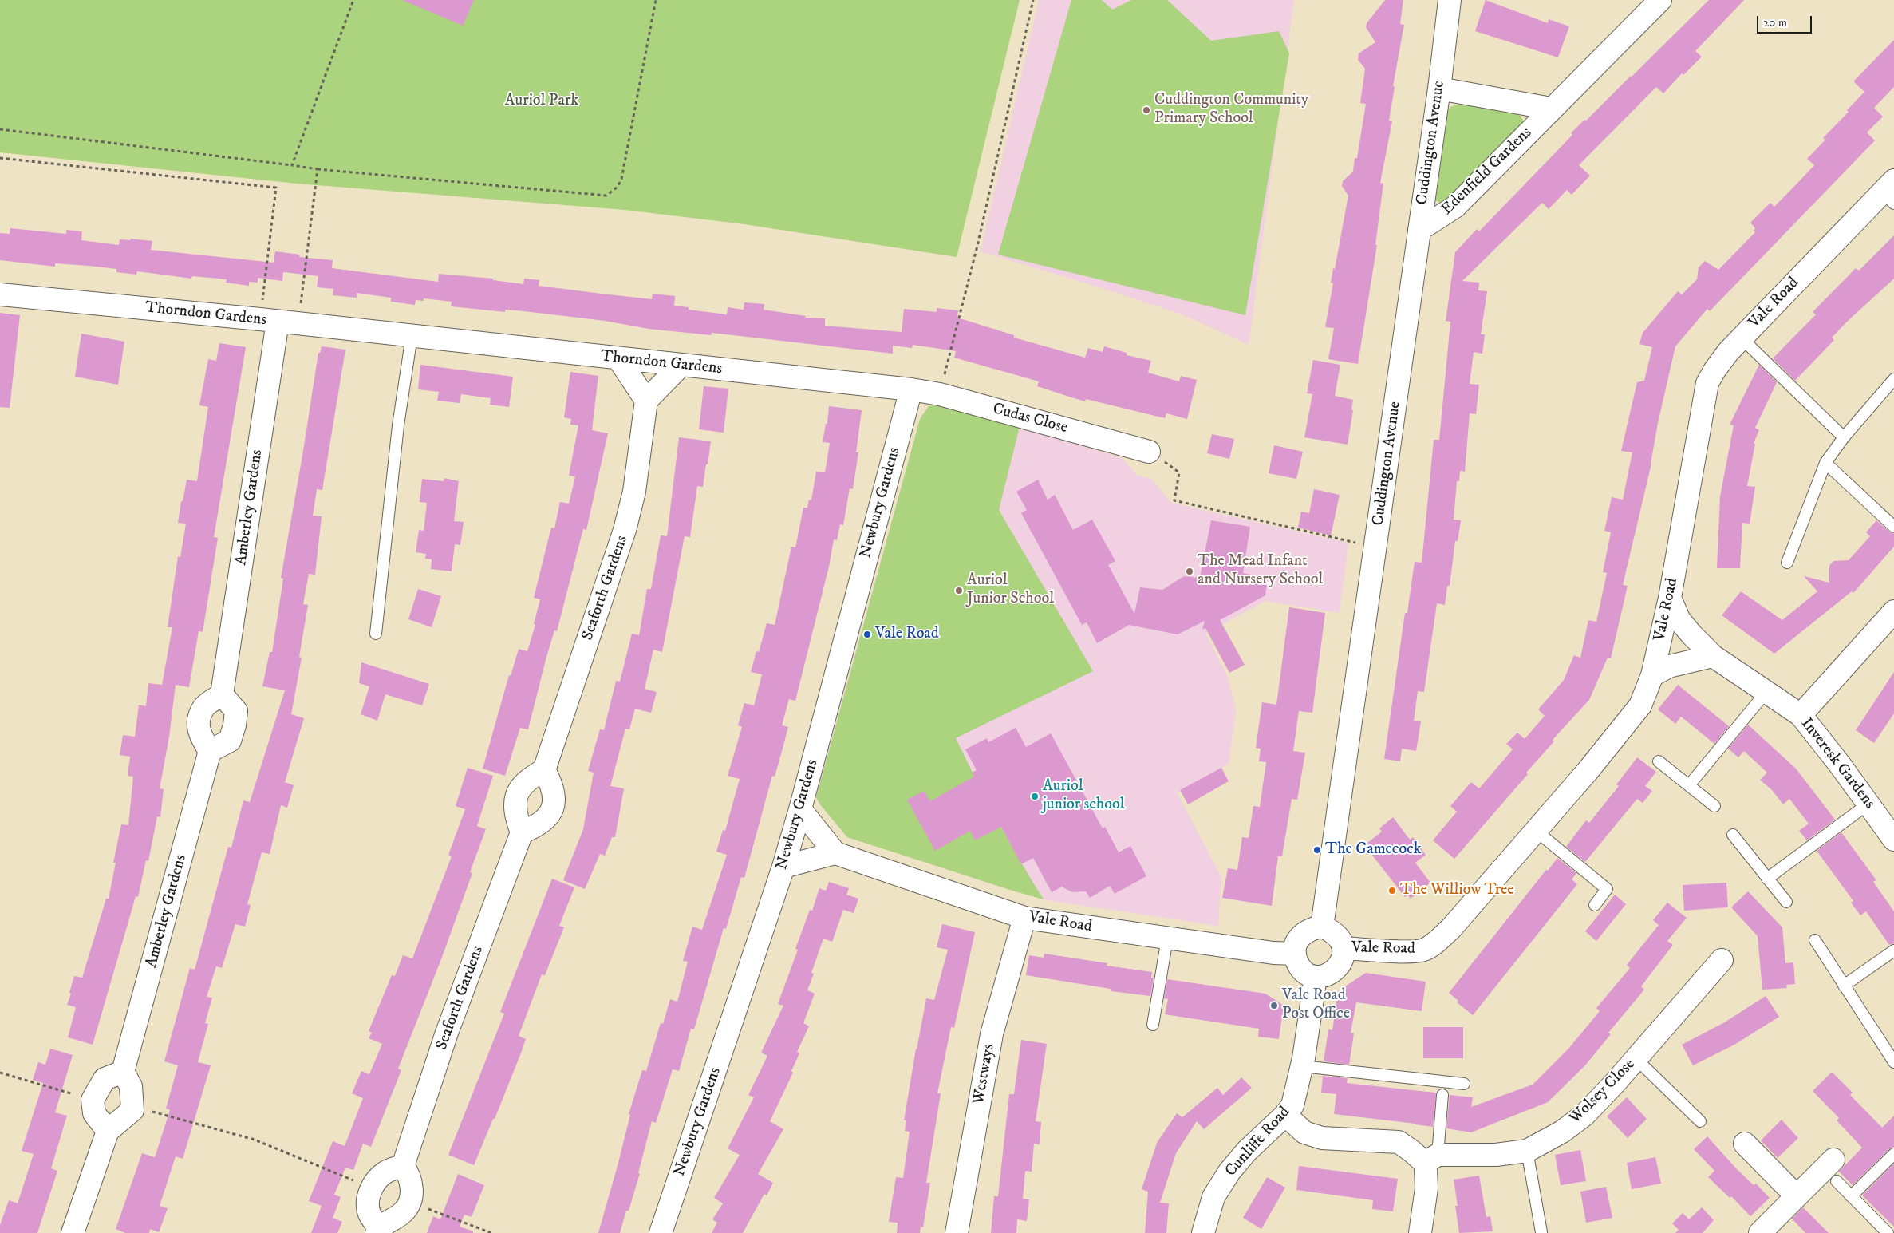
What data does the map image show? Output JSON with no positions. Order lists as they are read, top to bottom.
{
  "streets": {
    "street": [
      "Cuddington Avenue",
      "Edenfield Gardens",
      "Vale Road",
      "Thorndon Gardens",
      "Cudas Close",
      "Newbury Gardens",
      "Amberley Gardens",
      "Seaforth Gardens",
      "Inveresk Gardens",
      "Westways",
      "Wolsey Close",
      "Cunliffe Road"
    ]
  },
  "crossings": [
    ["Cuddington Avenue", "Edenfield Gardens"],
    ["Cuddington Avenue", "Vale Road"],
    ["Cuddington Avenue", "Cunliffe Road"],
    ["Vale Road", "Inveresk Gardens"],
    ["Vale Road", "Westways"],
    ["Vale Road", "Cunliffe Road"],
    ["Thorndon Gardens", "Cudas Close"],
    ["Thorndon Gardens", "Newbury Gardens"],
    ["Thorndon Gardens", "Amberley Gardens"],
    ["Cudas Close", "Newbury Gardens"]
  ],
  "parks": ["Auriol Park"],
  "places": [
    "Cuddington Community Primary School",
    "The Mead Infant and Nursery School",
    "Auriol Junior School",
    "Vale Road",
    "Auriol junior school",
    "The Gamecock",
    "The Williow Tree",
    "Vale Road Post Office"
  ],
  "scale_bar": "20 m"
}
